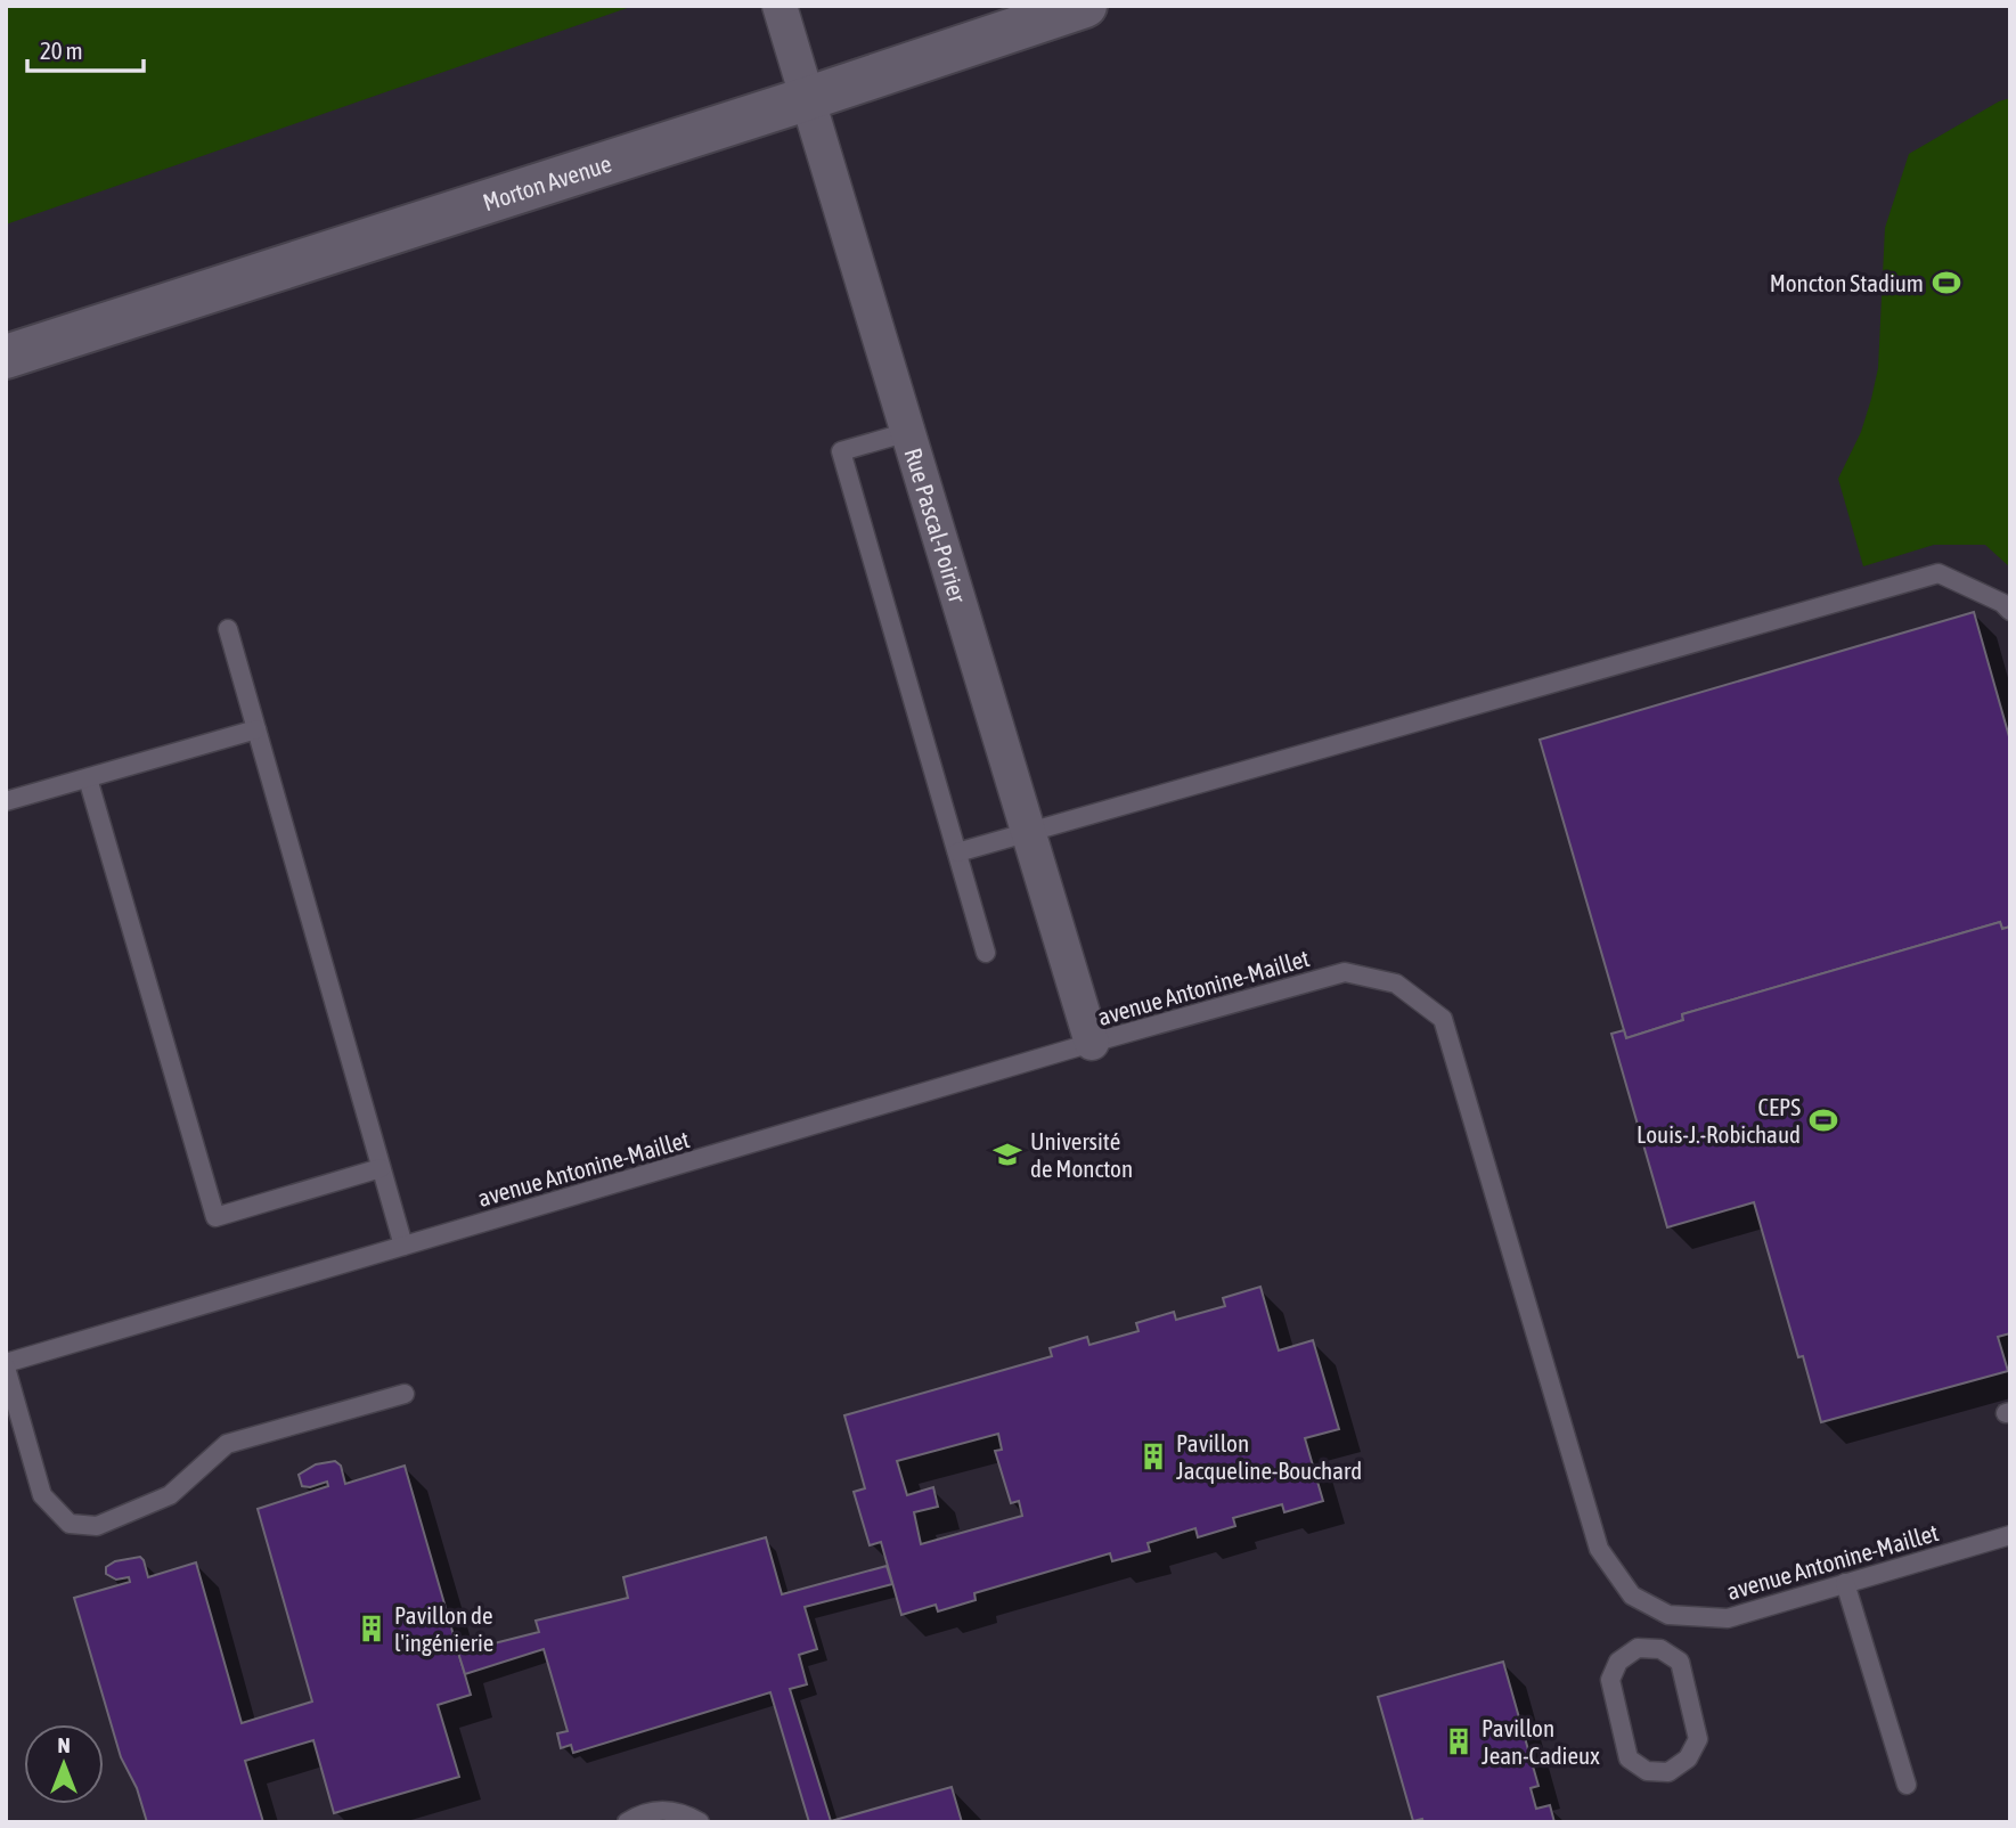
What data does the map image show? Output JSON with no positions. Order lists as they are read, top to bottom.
{
  "streets": {
    "street": ["Morton Avenue", "Rue Pascal-Poirier"],
    "lane": ["avenue Antonine-Maillet"]
  },
  "crossings": [
    ["Morton Avenue", "Rue Pascal-Poirier"],
    ["Rue Pascal-Poirier", "avenue Antonine-Maillet"]
  ],
  "places": {
    "sports": ["Moncton Stadium", "CEPS Louis-J.-Robichaud"],
    "school or university": ["Université de Moncton"],
    "building": ["Pavillon Jacqueline-Bouchard", "Pavillon de l'ingénierie", "Pavillon Jean-Cadieux"]
  },
  "scale_bar": "20 m",
  "north": "top"
}
